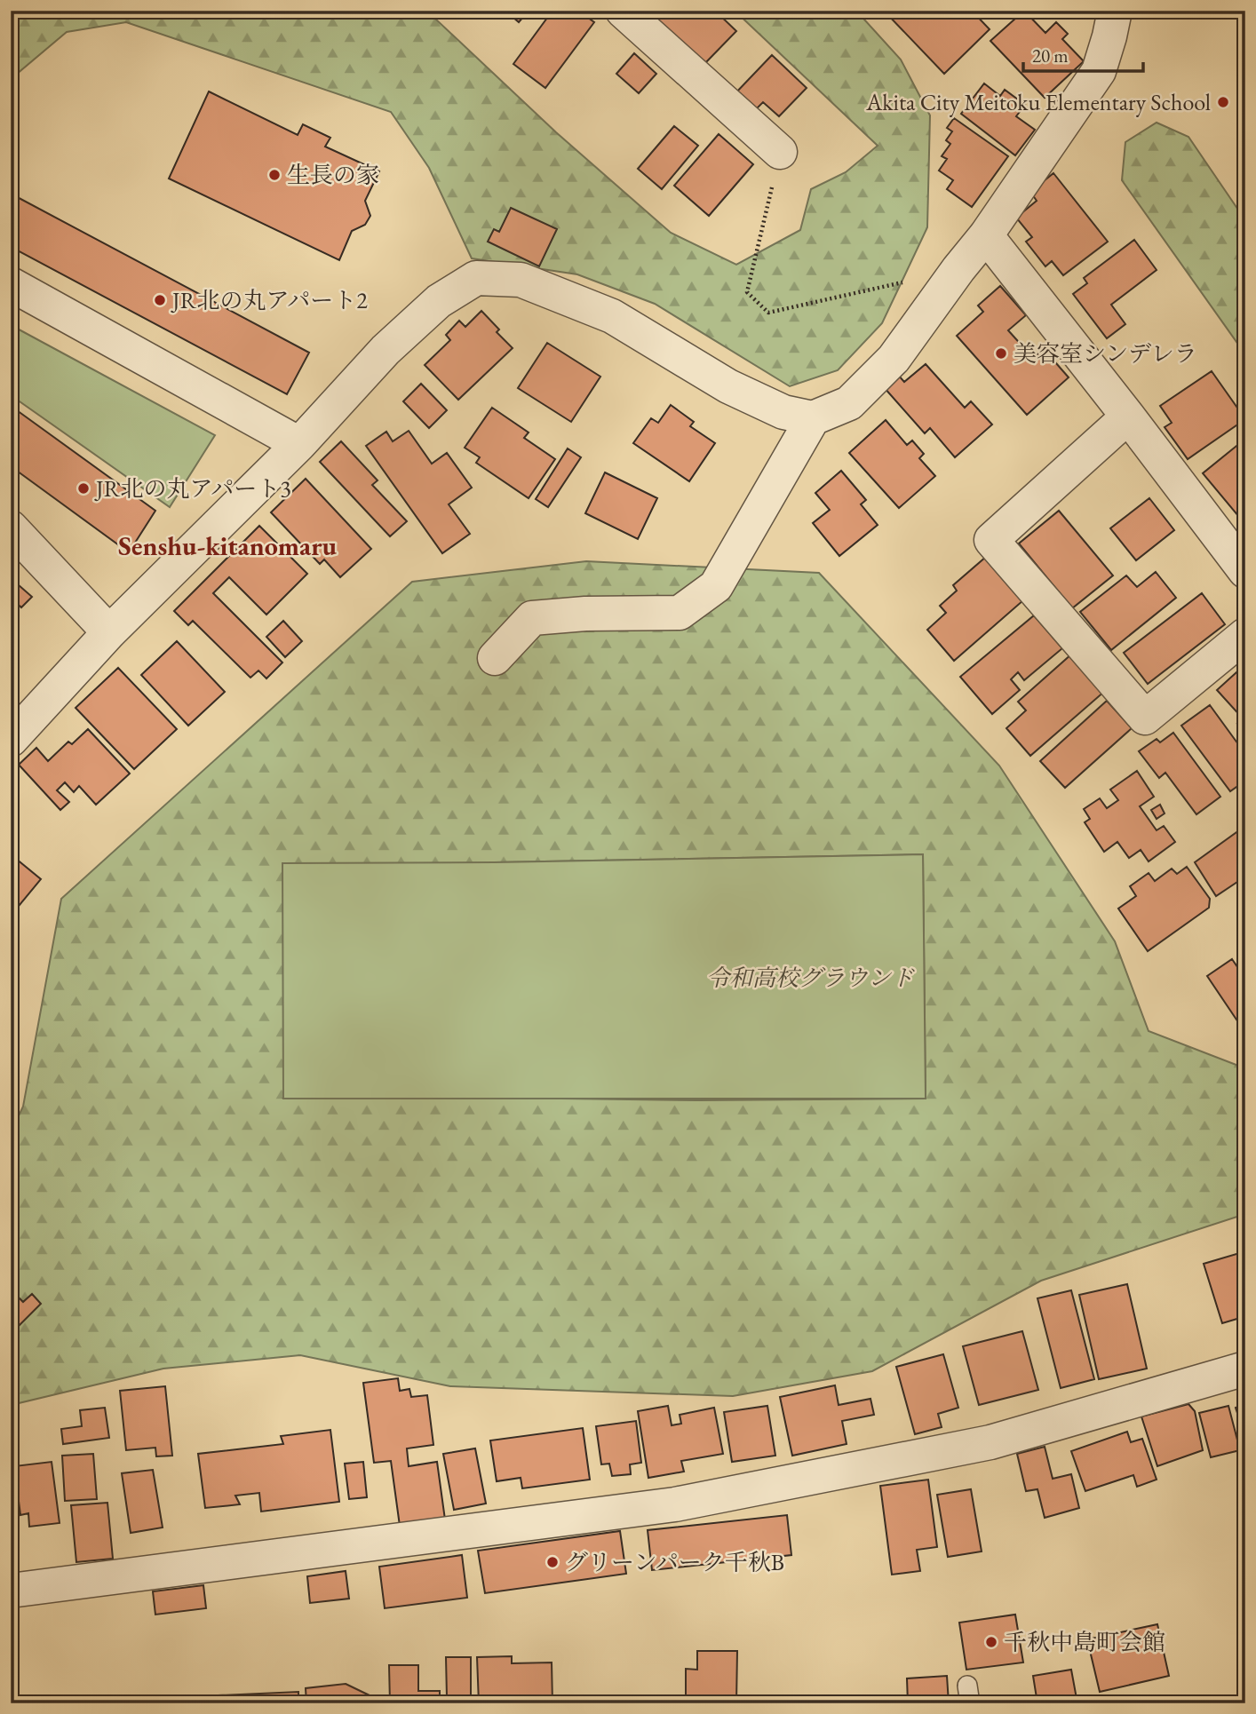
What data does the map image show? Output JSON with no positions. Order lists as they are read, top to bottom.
{
  "districts": ["Senshu-kitanomaru"],
  "parks": ["令和高校グラウンド"],
  "places": [
    "Akita City Meitoku Elementary School",
    "生長の家",
    "JR北の丸アパート2",
    "美容室シンデレラ",
    "JR北の丸アパート3",
    "グリーンパーク千秋B",
    "千秋中島町会館"
  ],
  "scale_bar": "20 m"
}
